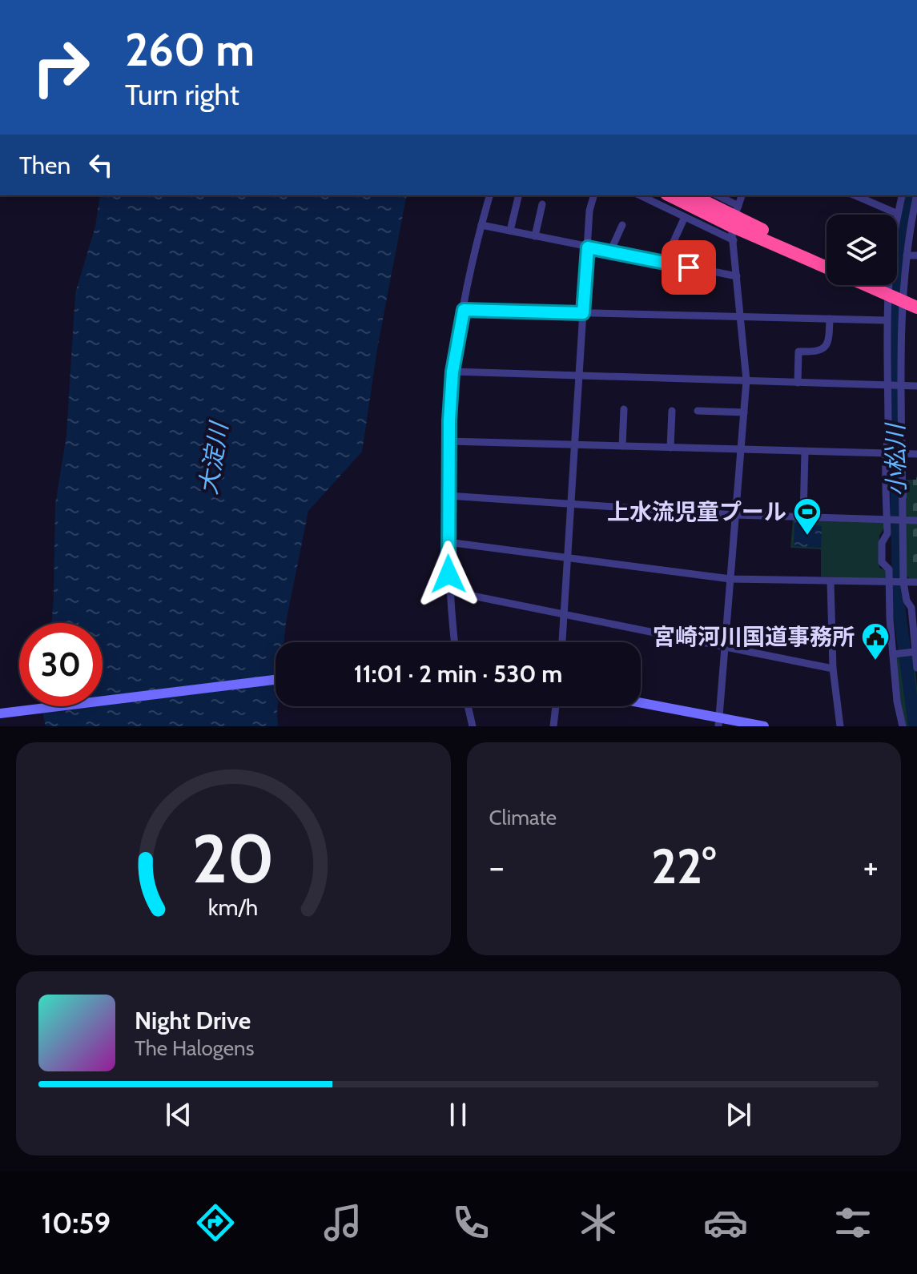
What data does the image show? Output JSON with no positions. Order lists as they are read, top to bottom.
{
  "water": ["大淀川", "小松川"],
  "places": {
    "sports": ["上水流児童プール"],
    "public building": ["宮崎河川国道事務所"]
  },
  "page": {
    "turn": ["260 m", "Turn right"],
    "then": "Then",
    "limit": "30",
    "trip": "11:01 · 2 min · 530 m",
    "tile": "Climate",
    "heat": ["−", "22°", "+"],
    "song": ["Night Drive", "The Halogens"],
    "tabs": "10:59",
    "gauge": ["20", "km/h"]
  }
}
